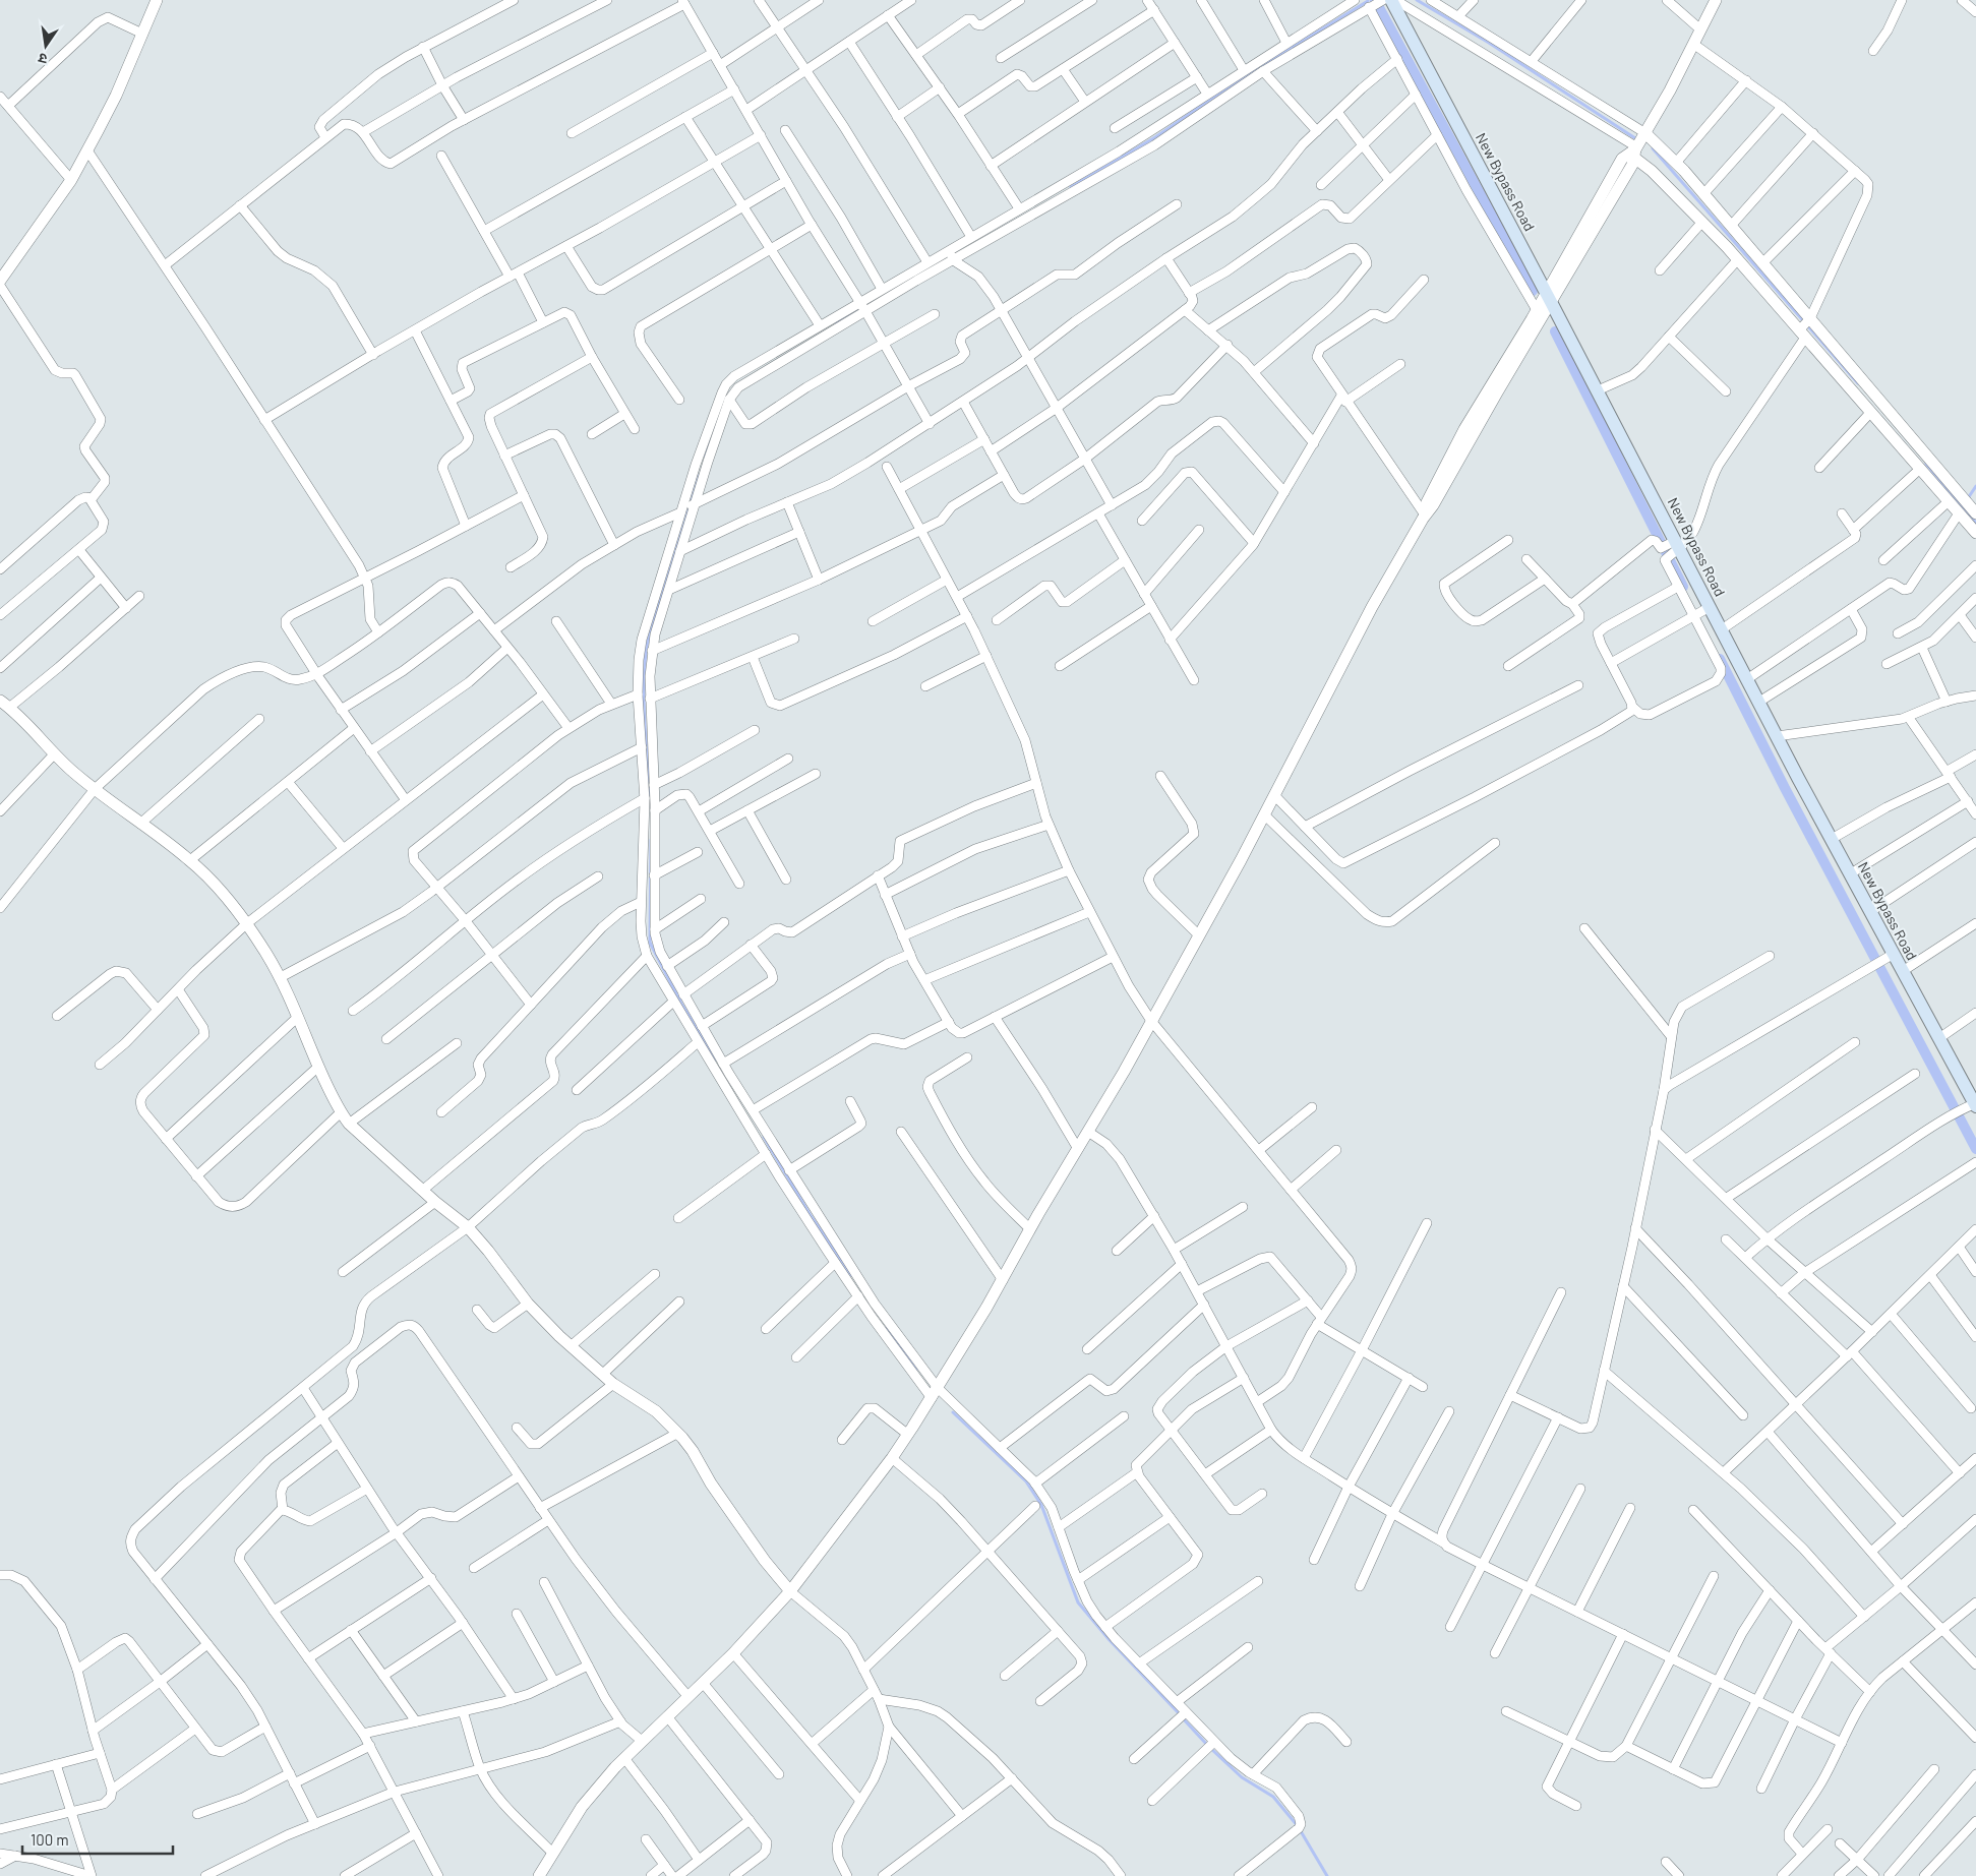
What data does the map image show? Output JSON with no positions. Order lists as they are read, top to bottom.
{
  "streets": {
    "main road": ["New Bypass Road"]
  },
  "scale_bar": "100 m",
  "north": "bottom"
}
